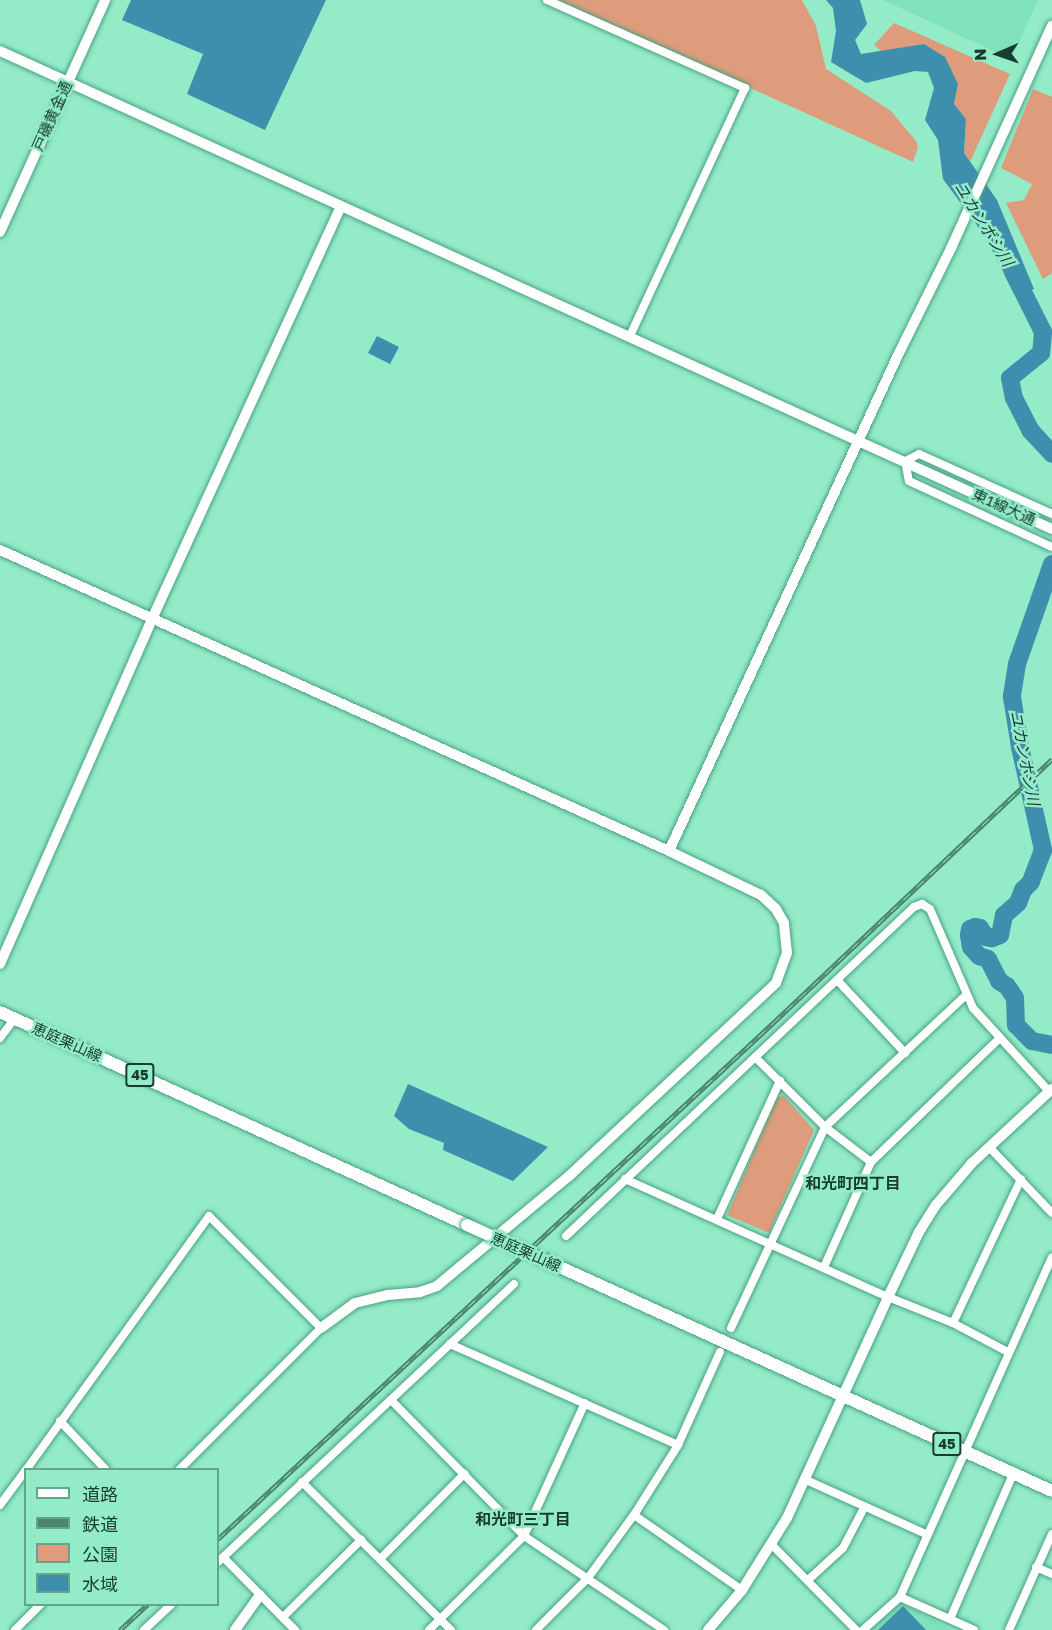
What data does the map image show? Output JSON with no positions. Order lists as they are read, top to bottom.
{
  "streets": {
    "main road": ["恵庭栗山線", "45"],
    "street": ["戸磯黄金通", "東1線大通"]
  },
  "crossings": [
    ["戸磯黄金通", "東1線大通"]
  ],
  "districts": ["和光町四丁目", "和光町三丁目"],
  "water": ["ユカンボシ川"],
  "legend": [
    "道路",
    "鉄道",
    "公園",
    "水域"
  ],
  "north": "left"
}
